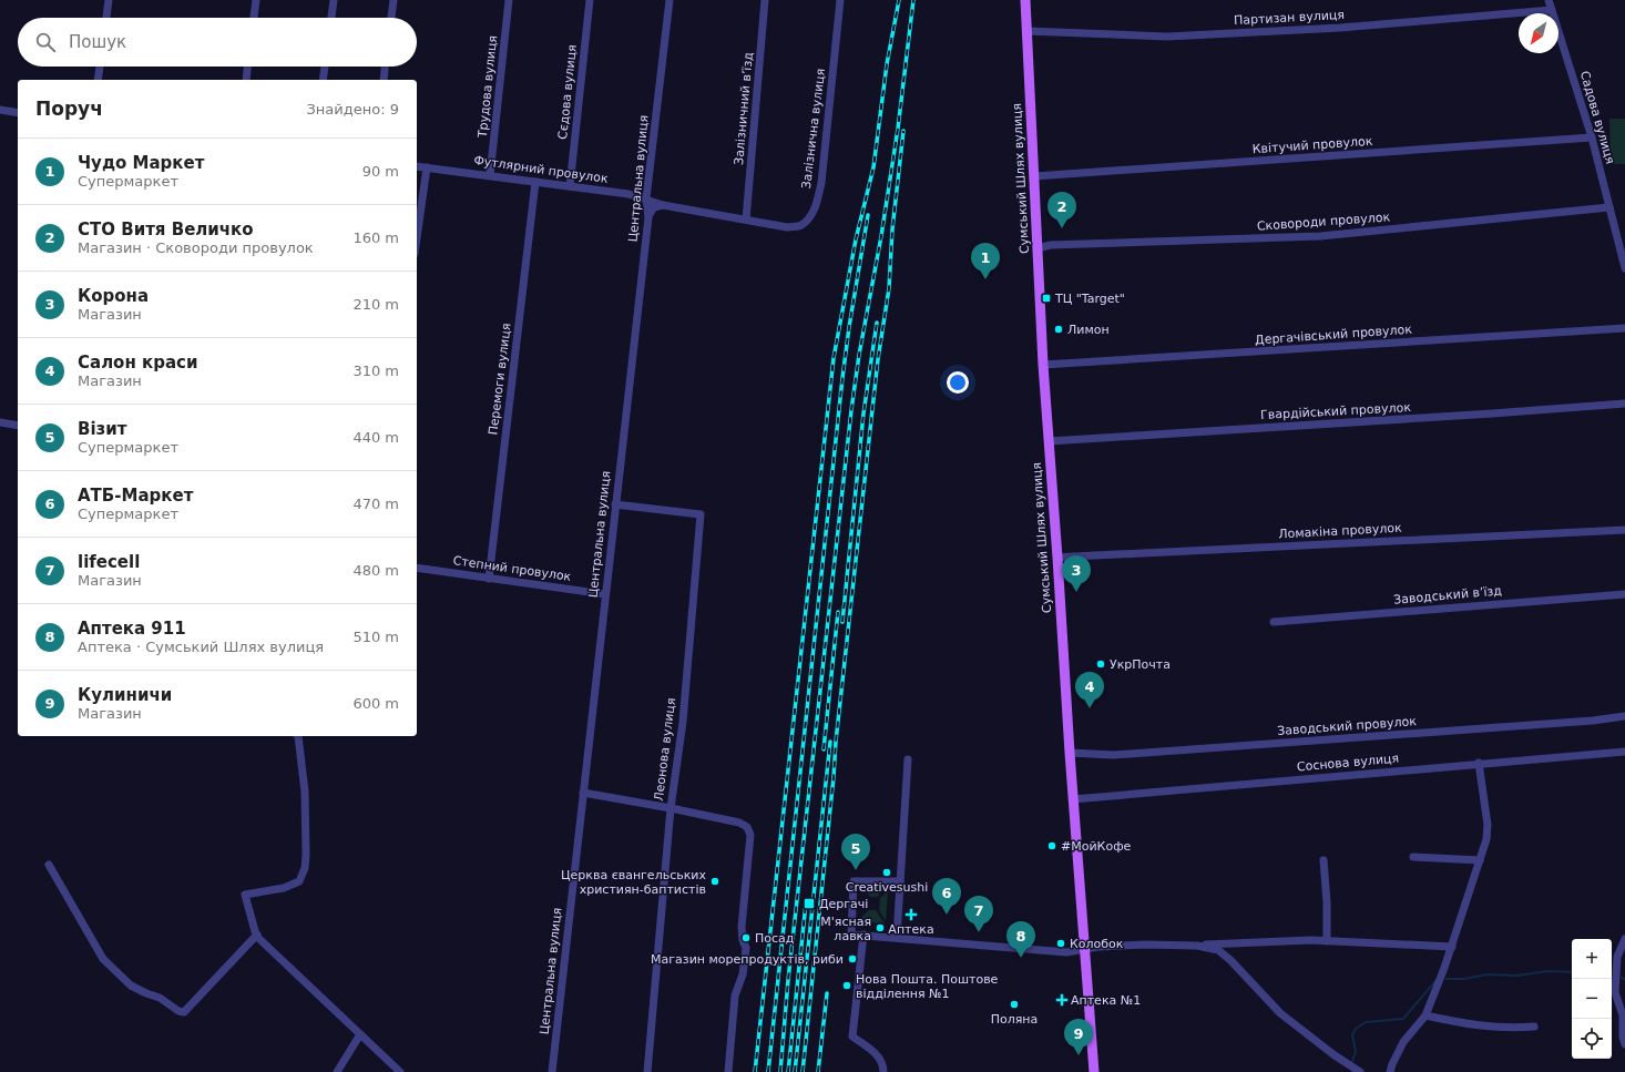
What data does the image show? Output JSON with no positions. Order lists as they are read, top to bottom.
{
  "streets": {
    "main road": ["Сумський Шлях вулиця"],
    "street": [
      "Партизан вулиця",
      "Трудова вулиця",
      "Сєдова вулиця",
      "Залізничний в’їзд",
      "Садова вулиця",
      "Залізнична вулиця",
      "Квітучий провулок",
      "Футлярний провулок",
      "Центральна вулиця",
      "Сковороди провулок",
      "Дергачівський провулок",
      "Перемоги вулиця",
      "Гвардійський провулок",
      "Ломакіна провулок",
      "Степний провулок",
      "Заводський в’їзд",
      "Заводський провулок",
      "Леонова вулиця",
      "Соснова вулиця"
    ]
  },
  "crossings": [
    ["Партизан вулиця", "Садова вулиця"],
    ["Партизан вулиця", "Сумський Шлях вулиця"],
    ["Трудова вулиця", "Футлярний провулок"],
    ["Сєдова вулиця", "Футлярний провулок"],
    ["Залізничний в’їзд", "Залізнична вулиця"],
    ["Садова вулиця", "Квітучий провулок"],
    ["Садова вулиця", "Сковороди провулок"],
    ["Залізнична вулиця", "Футлярний провулок"],
    ["Квітучий провулок", "Сумський Шлях вулиця"],
    ["Футлярний провулок", "Центральна вулиця"],
    ["Футлярний провулок", "Перемоги вулиця"],
    ["Центральна вулиця", "Степний провулок"],
    ["Центральна вулиця", "Леонова вулиця"],
    ["Сумський Шлях вулиця", "Сковороди провулок"],
    ["Сумський Шлях вулиця", "Дергачівський провулок"],
    ["Сумський Шлях вулиця", "Гвардійський провулок"],
    ["Сумський Шлях вулиця", "Ломакіна провулок"],
    ["Сумський Шлях вулиця", "Заводський провулок"],
    ["Сумський Шлях вулиця", "Соснова вулиця"],
    ["Перемоги вулиця", "Степний провулок"]
  ],
  "places": {
    "transit": ["ТЦ \"Target\"", "Дергачі"],
    "other": [
      "Лимон",
      "УкрПочта",
      "#МойКофе",
      "Creativesushi",
      "Церква євангельських християн-баптистів",
      "М'ясная лавка",
      "Посад",
      "Колобок",
      "Магазин морепродуктів, риби",
      "Нова Пошта. Поштове відділення №1",
      "Поляна"
    ],
    "health": ["Аптека", "Аптека №1"]
  },
  "north": "bottom left",
  "page": {
    "search": "Пошук",
    "heading": ["Поруч", "Знайдено: 9"],
    "list": [
      {
        "mark": "1",
        "name": "Чудо Маркет",
        "note": "Супермаркет",
        "value": "90 m"
      },
      {
        "mark": "2",
        "name": "СТО Витя Величко",
        "note": "Магазин · Сковороди провулок",
        "value": "160 m"
      },
      {
        "mark": "3",
        "name": "Корона",
        "note": "Магазин",
        "value": "210 m"
      },
      {
        "mark": "4",
        "name": "Салон краси",
        "note": "Магазин",
        "value": "310 m"
      },
      {
        "mark": "5",
        "name": "Візит",
        "note": "Супермаркет",
        "value": "440 m"
      },
      {
        "mark": "6",
        "name": "АТБ-Маркет",
        "note": "Супермаркет",
        "value": "470 m"
      },
      {
        "mark": "7",
        "name": "lifecell",
        "note": "Магазин",
        "value": "480 m"
      },
      {
        "mark": "8",
        "name": "Аптека 911",
        "note": "Аптека · Сумський Шлях вулиця",
        "value": "510 m"
      },
      {
        "mark": "9",
        "name": "Кулиничи",
        "note": "Магазин",
        "value": "600 m"
      }
    ],
    "pins": [
      "2",
      "1",
      "3",
      "4",
      "5",
      "6",
      "7",
      "8",
      "9"
    ],
    "map_buttons": ["+", "−"]
  }
}
